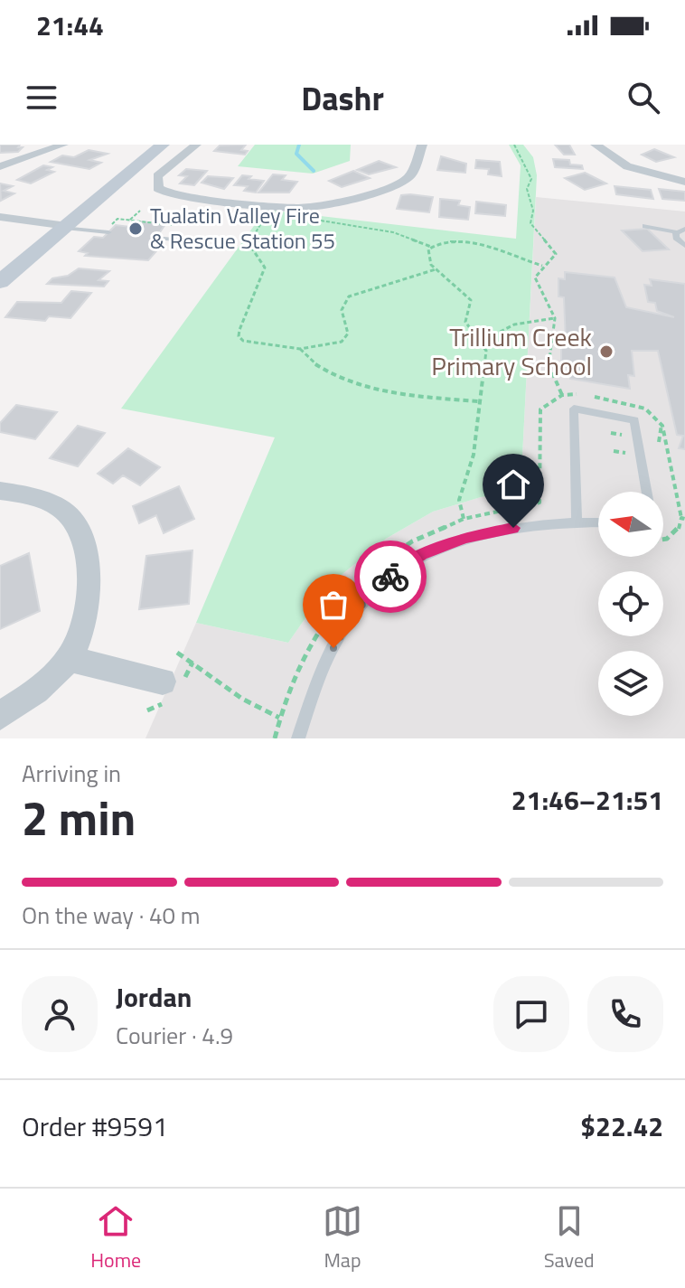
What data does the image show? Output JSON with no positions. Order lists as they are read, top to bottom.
{
  "places": ["Tualatin Valley Fire & Rescue Station 55", "Trillium Creek Primary School"],
  "north": "left",
  "page": {
    "status": "21:44",
    "header": "Dashr",
    "heading": ["2 min", "Arriving in", "21:46–21:51"],
    "panel": [
      "Jordan",
      "Courier · 4.9",
      "Order #9591",
      "$22.42"
    ],
    "bar": "On the way · 40 m",
    "tabs": ["Home", "Map", "Saved"]
  }
}
